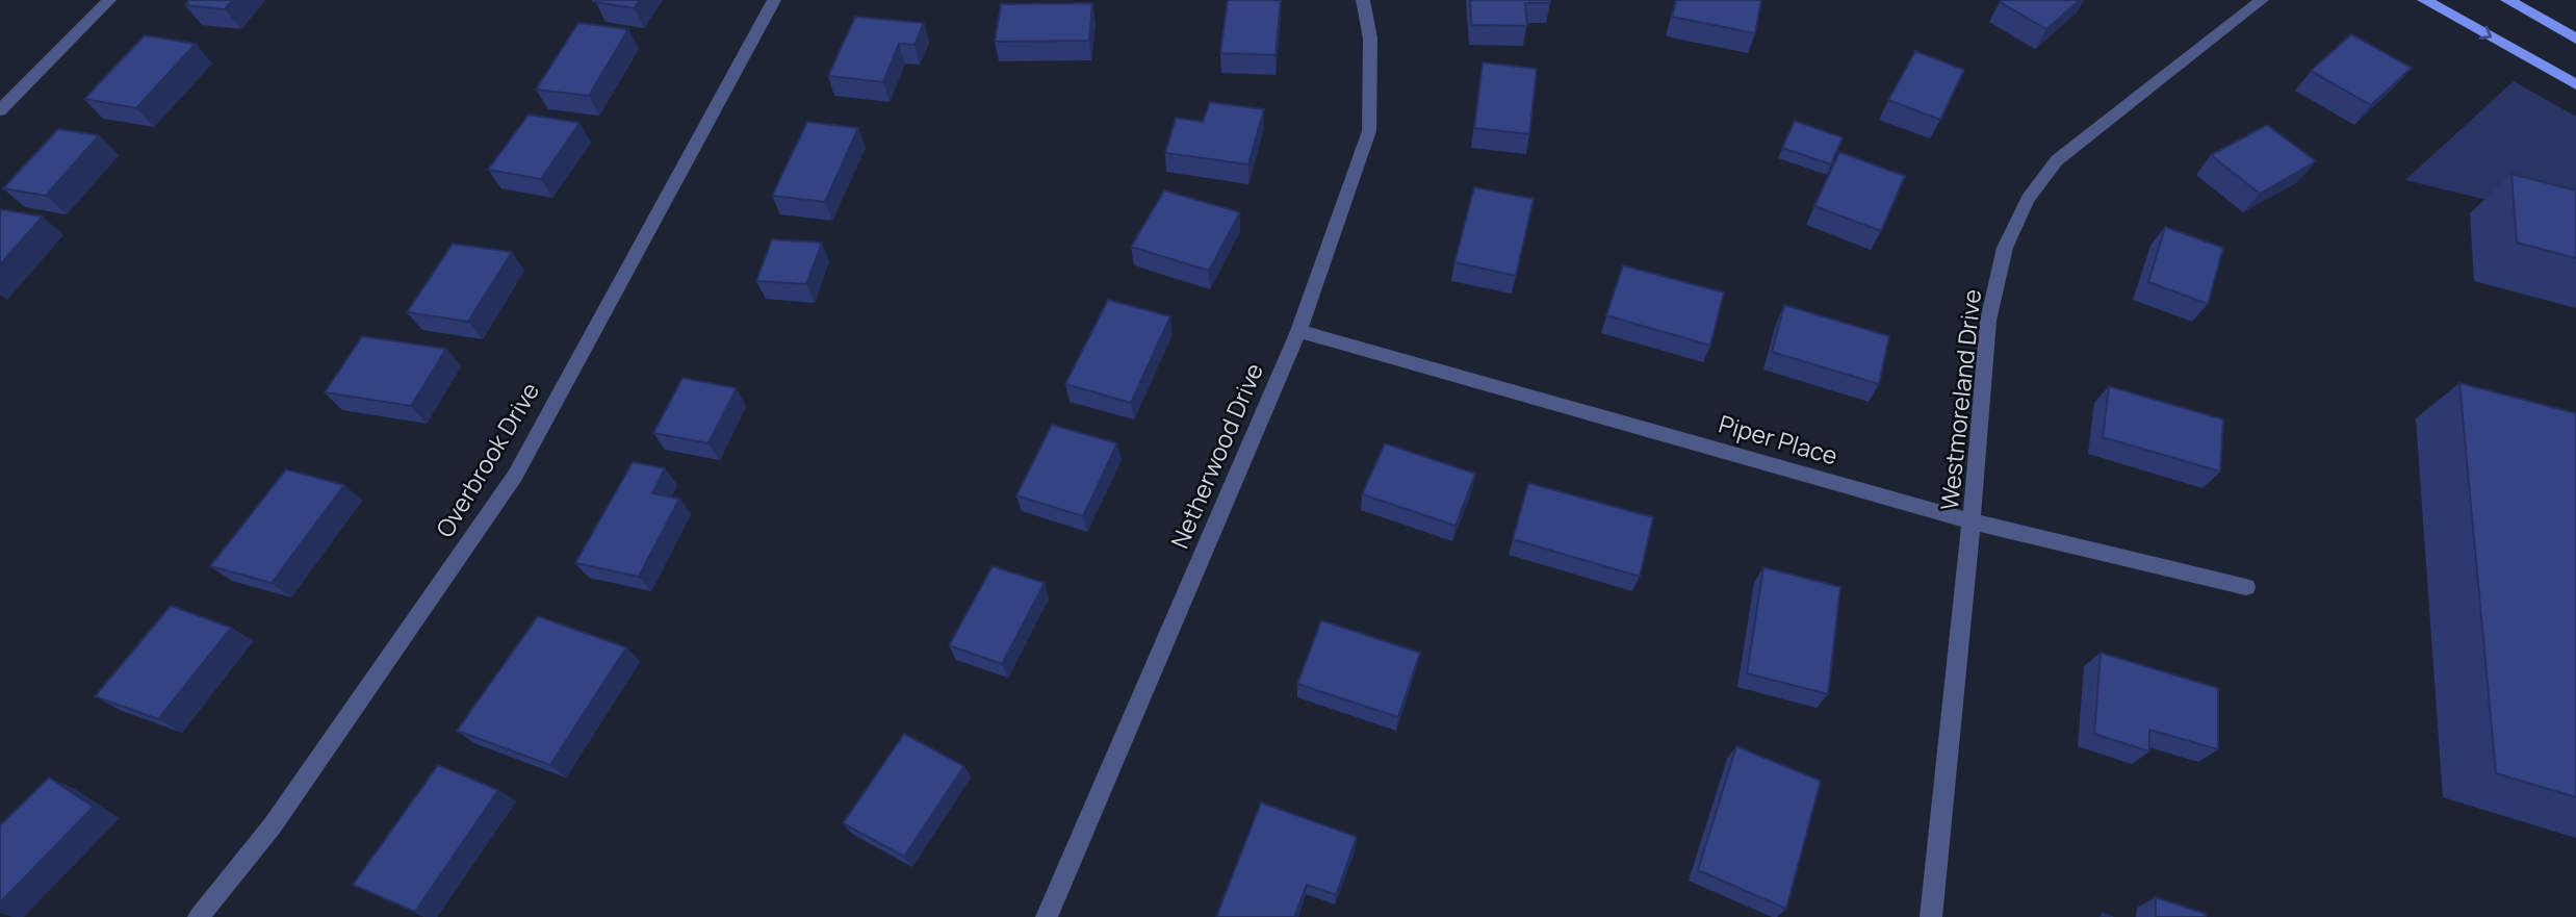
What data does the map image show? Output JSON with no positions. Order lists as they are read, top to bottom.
{
  "streets": {
    "street": [
      "Westmoreland Drive",
      "Piper Place",
      "Netherwood Drive",
      "Overbrook Drive"
    ]
  },
  "crossings": [
    ["Westmoreland Drive", "Piper Place"],
    ["Piper Place", "Netherwood Drive"]
  ]
}
